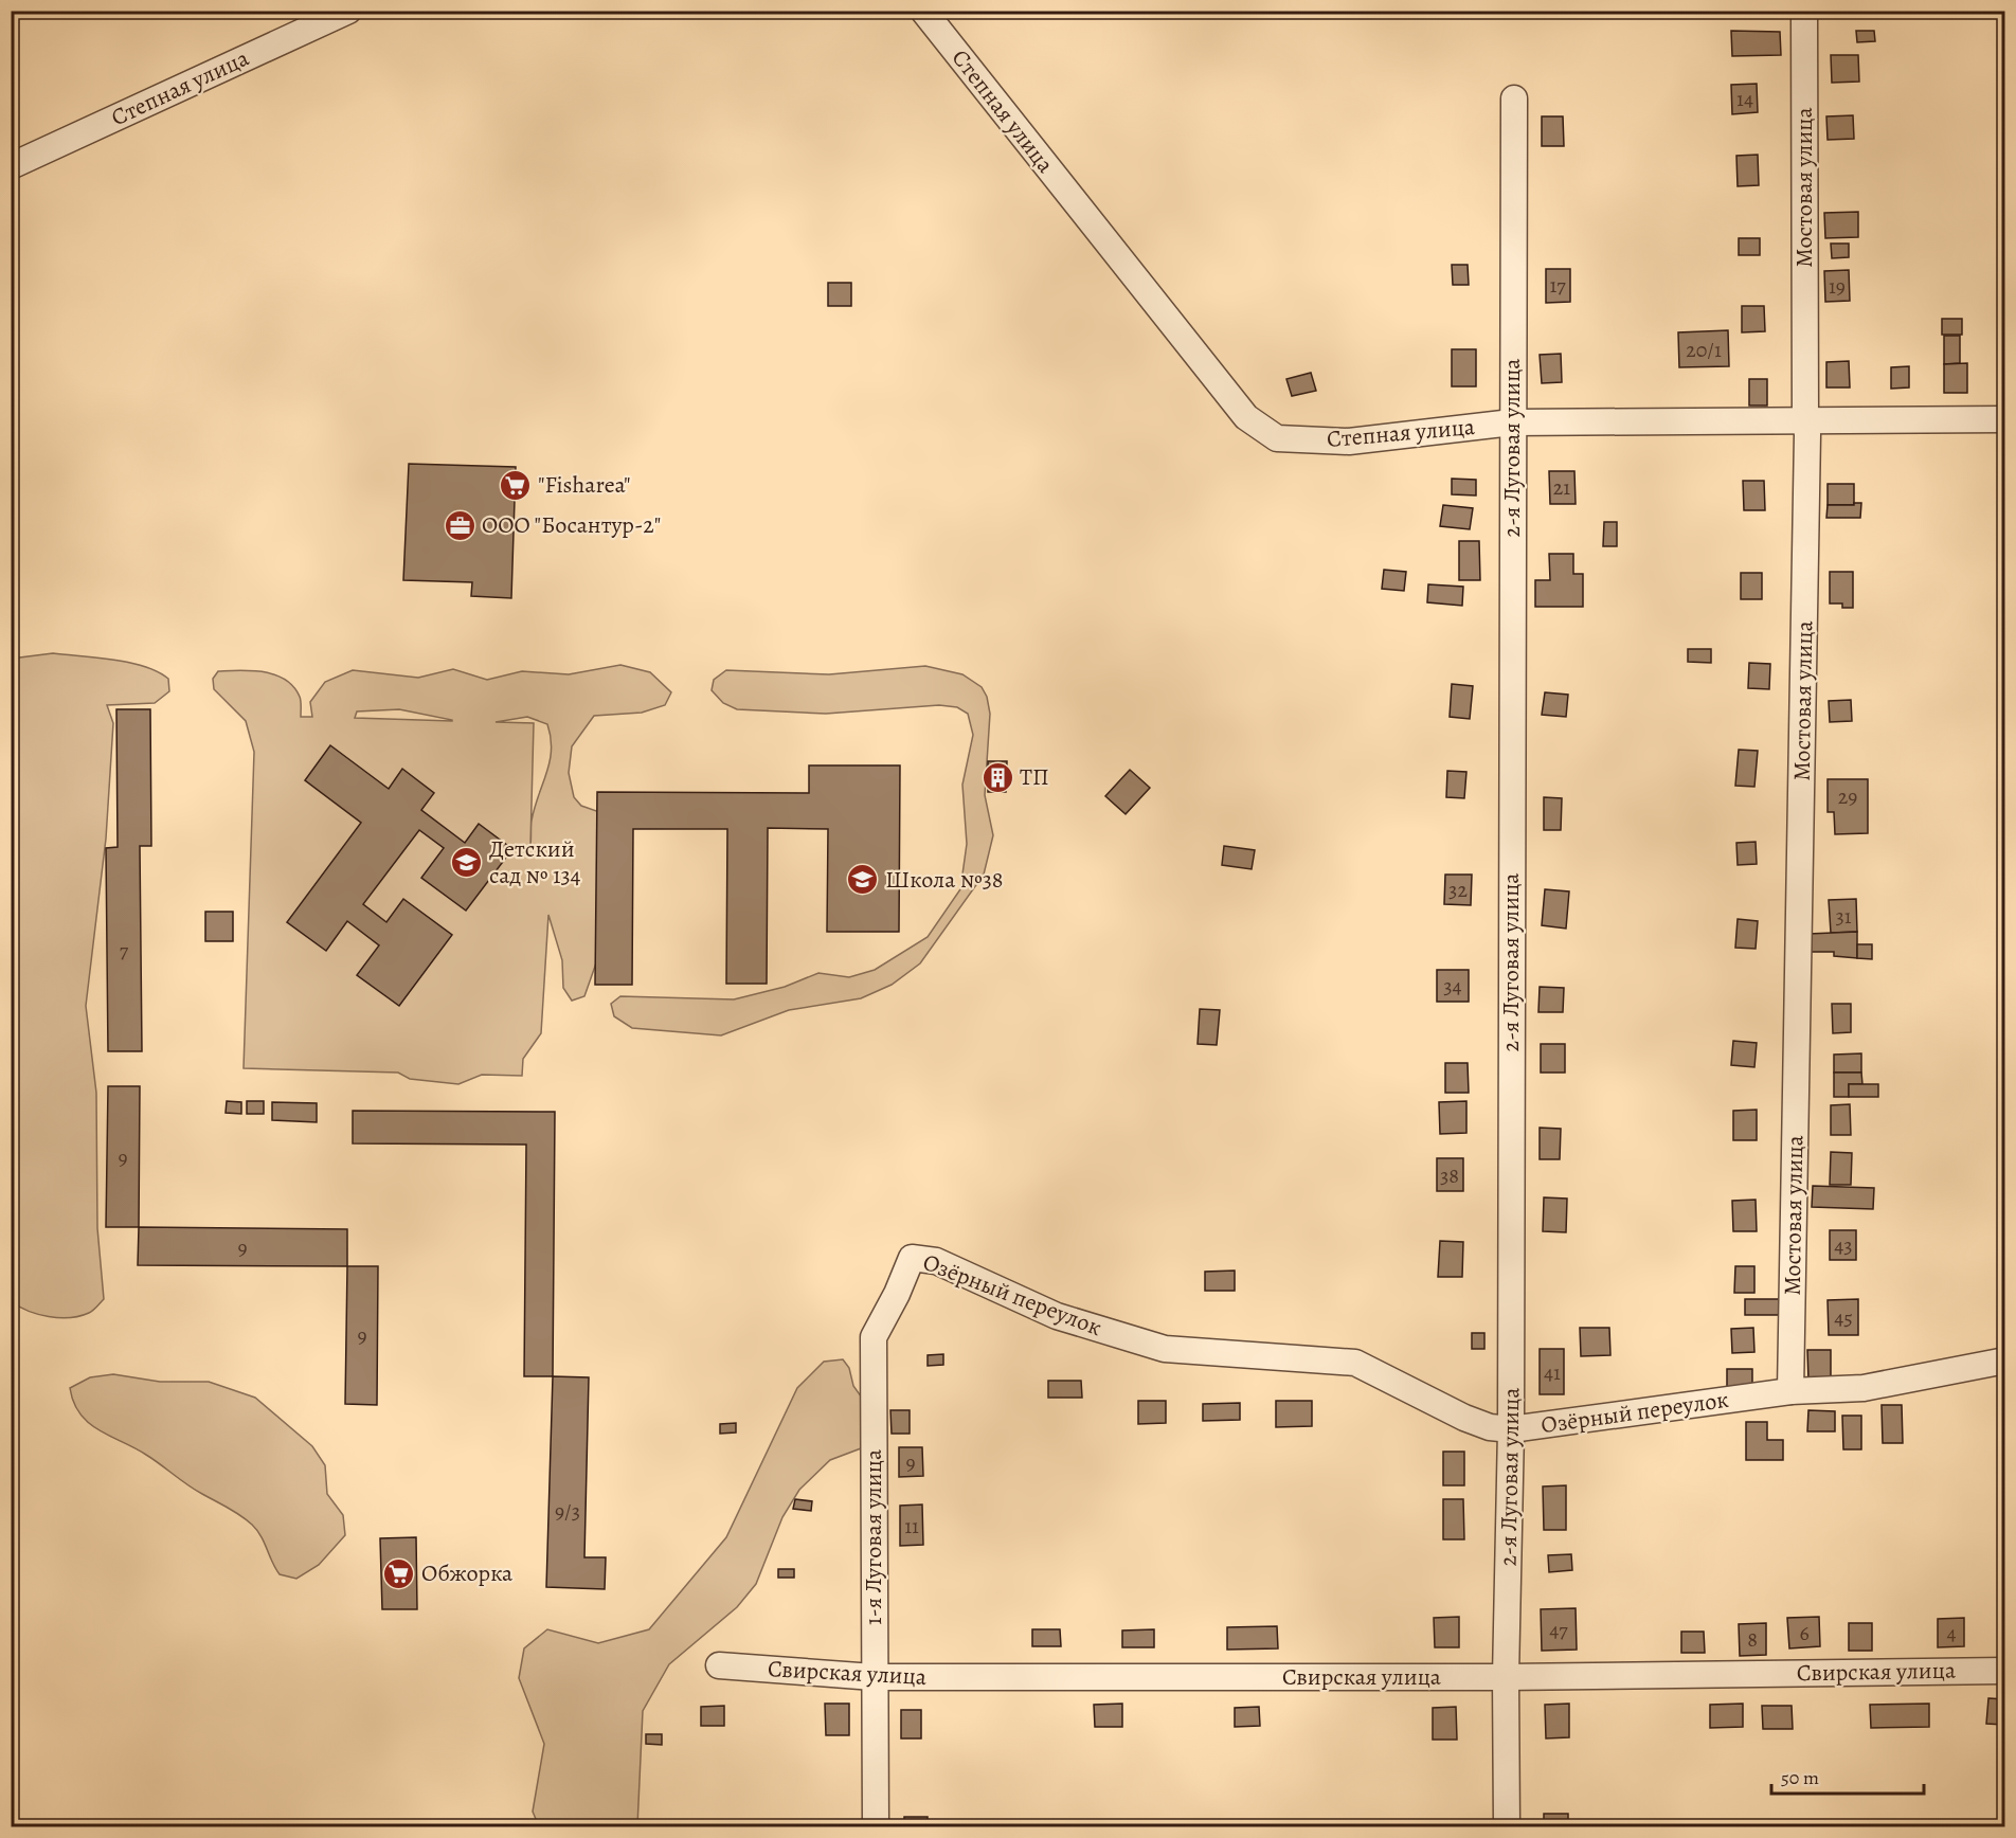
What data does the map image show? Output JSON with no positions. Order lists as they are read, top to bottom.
{
  "streets": {
    "street": [
      "Степная улица",
      "Мостовая улица",
      "2-я Луговая улица",
      "Озёрный переулок",
      "1-я Луговая улица",
      "Свирская улица"
    ]
  },
  "crossings": [
    ["Степная улица", "Мостовая улица"],
    ["Степная улица", "2-я Луговая улица"],
    ["Мостовая улица", "Озёрный переулок"],
    ["2-я Луговая улица", "Озёрный переулок"],
    ["2-я Луговая улица", "Свирская улица"],
    ["Озёрный переулок", "1-я Луговая улица"],
    ["1-я Луговая улица", "Свирская улица"]
  ],
  "places": {
    "supermarket": ["\"Fisharea\"", "Обжорка"],
    "office": ["ООО \"Босантур-2\""],
    "building": ["ТП"],
    "school or university": ["Детский сад № 134", "Школа №38"]
  },
  "house_numbers": [
    "14",
    "17",
    "19",
    "20/1",
    "21",
    "29",
    "32",
    "31",
    "7",
    "34",
    "9",
    "38",
    "43",
    "9",
    "45",
    "9",
    "41",
    "9",
    "9/3",
    "11",
    "47",
    "6",
    "4",
    "8"
  ],
  "scale_bar": "50 m"
}
